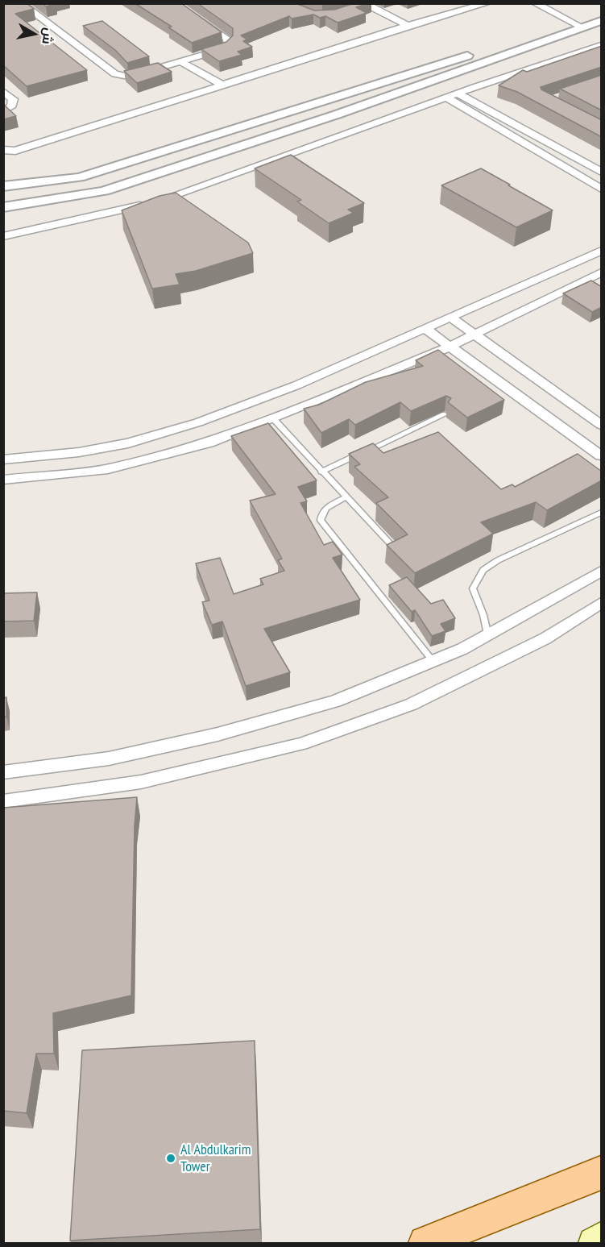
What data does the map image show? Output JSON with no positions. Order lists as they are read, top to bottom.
{
  "places": ["Al Abdulkarim Tower"],
  "north": "right"
}
